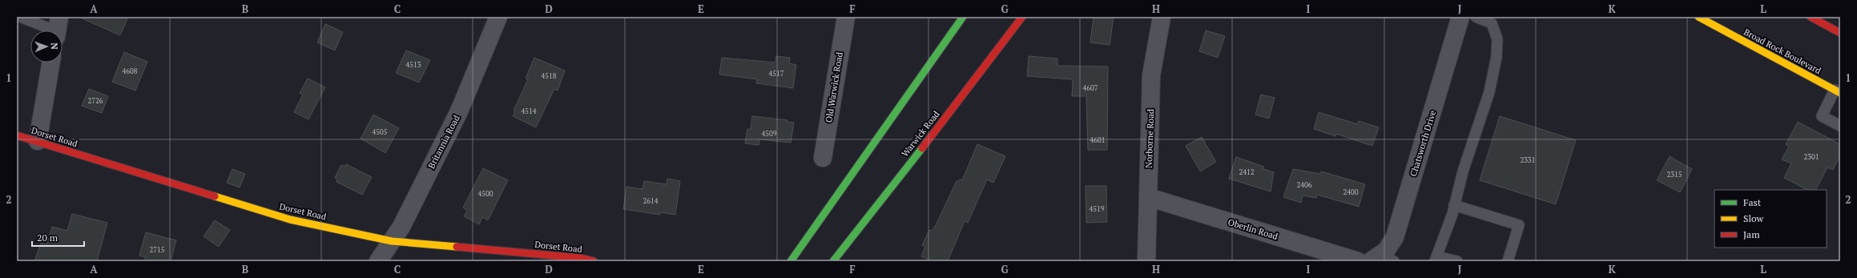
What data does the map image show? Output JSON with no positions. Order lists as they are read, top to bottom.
{
  "streets": {
    "main road": ["Broad Rock Boulevard", "Warwick Road", "Dorset Road"],
    "street": [
      "Old Warwick Road",
      "Norborne Road",
      "Britannia Road",
      "Chatsworth Drive",
      "Oberlin Road"
    ]
  },
  "crossings": [
    ["Dorset Road", "Britannia Road"],
    ["Norborne Road", "Oberlin Road"]
  ],
  "house_numbers": [
    "4513",
    "4608",
    "4517",
    "4518",
    "4607",
    "2726",
    "4514",
    "4505",
    "4509",
    "4601",
    "2301",
    "2331",
    "2412",
    "2315",
    "2406",
    "2400",
    "4500",
    "2614",
    "4519",
    "2715"
  ],
  "legend": ["Fast", "Slow", "Jam"],
  "scale_bar": "20 m",
  "north": "right",
  "grid": {
    "columns": [
      "A",
      "B",
      "C",
      "D",
      "E",
      "F",
      "G",
      "H",
      "I",
      "J",
      "K",
      "L"
    ],
    "rows": ["1", "2"]
  }
}
